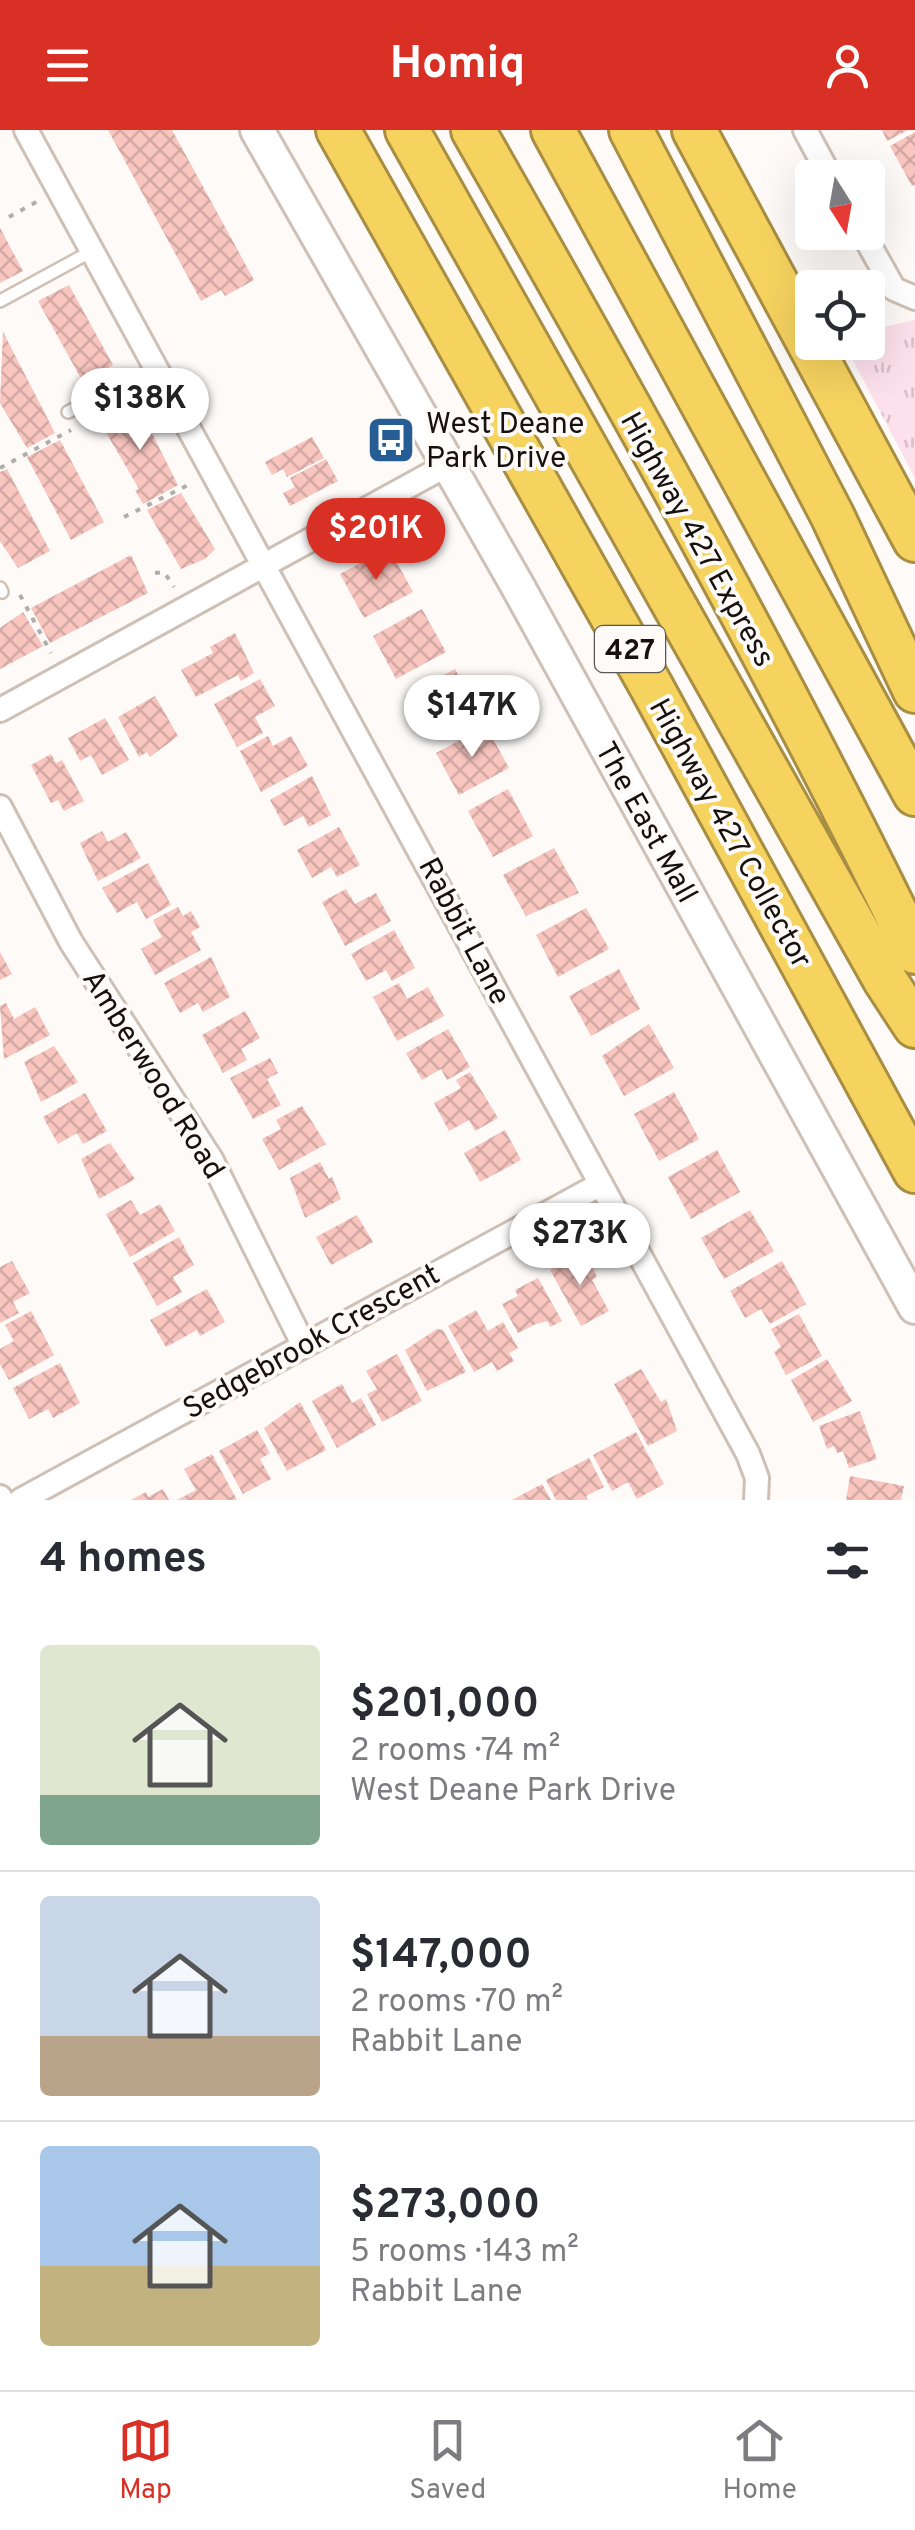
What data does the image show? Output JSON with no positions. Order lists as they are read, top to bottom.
{
  "streets": {
    "highway": ["Highway 427 Express", "427", "Highway 427 Collector"],
    "main road": ["The East Mall"],
    "street": ["Rabbit Lane", "Amberwood Road", "Sedgebrook Crescent"]
  },
  "crossings": [
    ["Rabbit Lane", "Sedgebrook Crescent"],
    ["Amberwood Road", "Sedgebrook Crescent"]
  ],
  "places": {
    "bus stop": ["West Deane Park Drive"]
  },
  "north": "bottom",
  "page": {
    "header": "Homiq",
    "price": [
      "$138K",
      "$201K",
      "$147K",
      "$273K"
    ],
    "heading": "4 homes",
    "list": [
      {
        "name": "$201,000",
        "note": "2 rooms · 74 m² · West Deane Park Drive"
      },
      {
        "name": "$147,000",
        "note": "2 rooms · 70 m² · Rabbit Lane"
      },
      {
        "name": "$273,000",
        "note": "5 rooms · 143 m² · Rabbit Lane"
      }
    ],
    "tabs": ["Map", "Saved", "Home"]
  }
}
